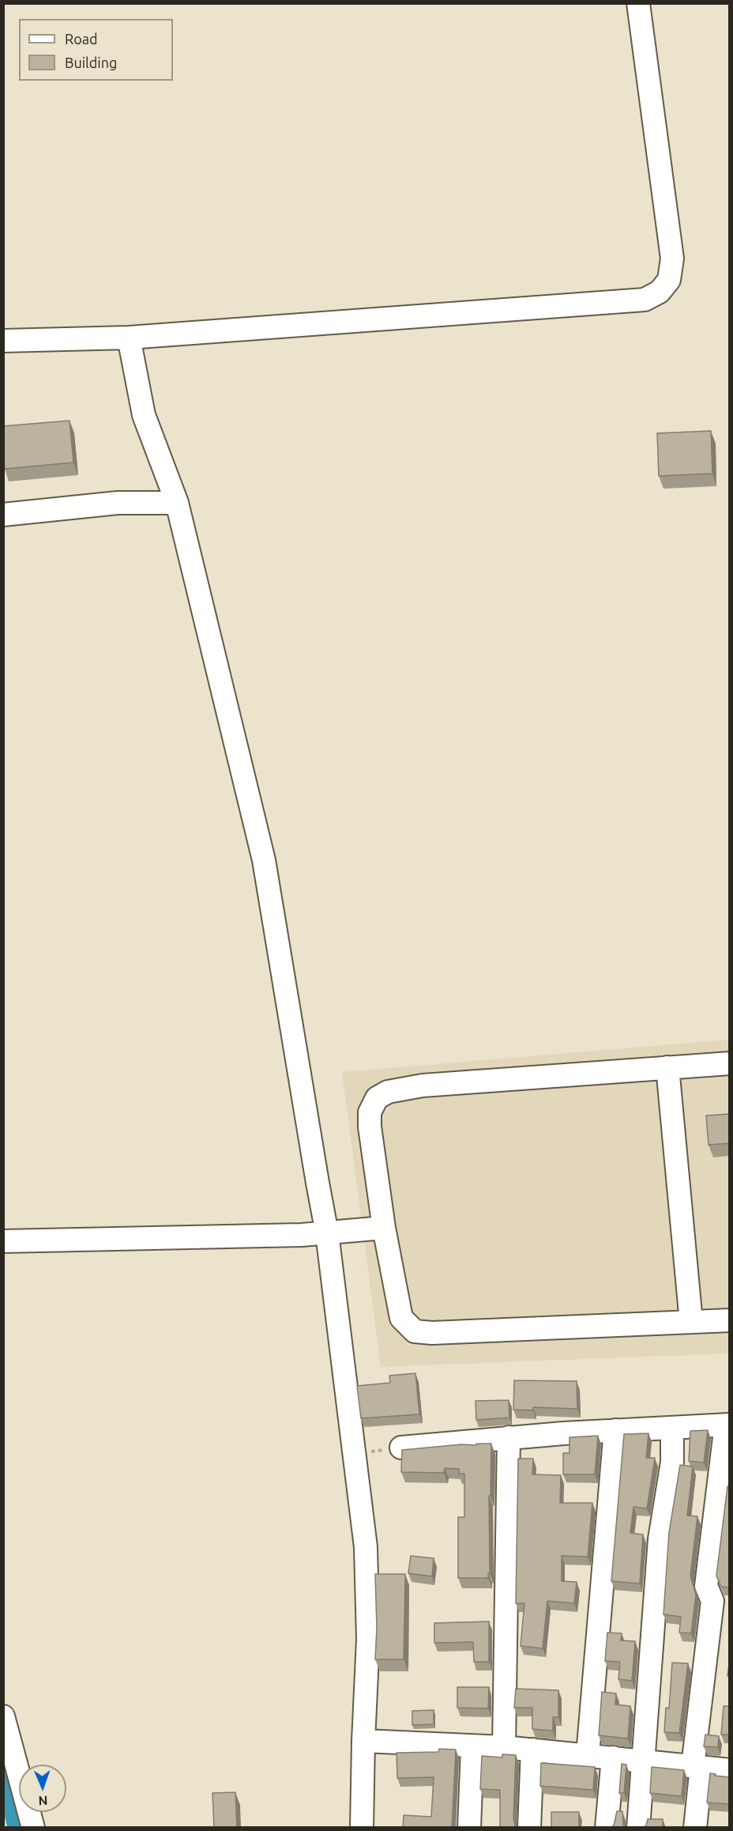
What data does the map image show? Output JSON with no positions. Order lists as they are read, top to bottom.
{
  "legend": ["Road", "Building"],
  "north": "bottom"
}
